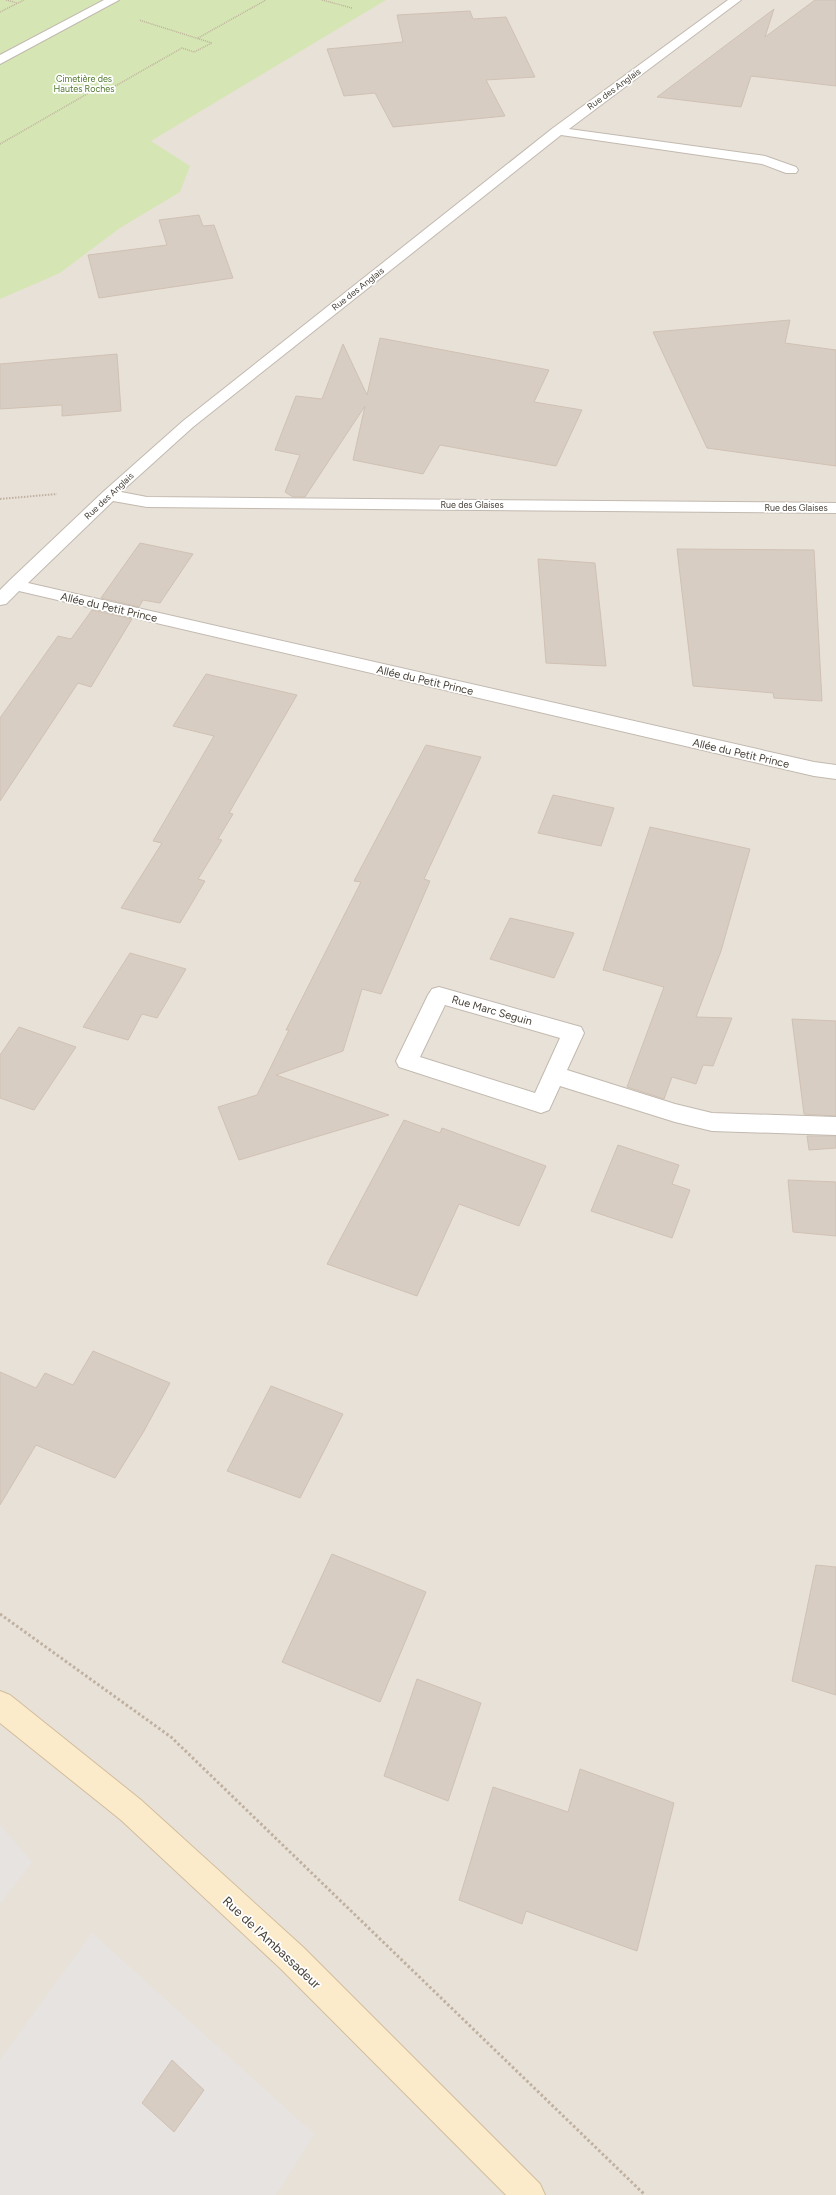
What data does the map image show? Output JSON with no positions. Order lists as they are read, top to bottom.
{
  "streets": {
    "main road": ["Rue de l'Ambassadeur"],
    "street": [
      "Rue des Anglais",
      "Rue des Glaises",
      "Allée du Petit Prince",
      "Rue Marc Seguin"
    ]
  },
  "crossings": [
    ["Rue des Anglais", "Rue des Glaises"],
    ["Rue des Anglais", "Allée du Petit Prince"]
  ],
  "parks": ["Cimetière des Hautes Roches"]
}
